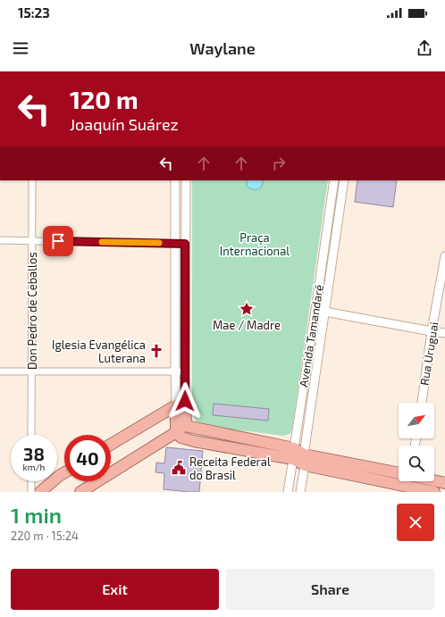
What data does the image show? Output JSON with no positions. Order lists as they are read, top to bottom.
{
  "streets": {
    "street": ["Don Pedro de Ceballos", "Avenida Tamandaré", "Rua Uruguai"]
  },
  "parks": ["Praça Internacional"],
  "places": {
    "place": ["Mae / Madre"],
    "church": ["Iglesia Evangélica Luterana"],
    "public building": ["Receita Federal do Brasil"]
  },
  "north": "top right",
  "page": {
    "status": "15:23",
    "header": "Waylane",
    "turn": ["120 m", "Joaquín Suárez"],
    "speed": "38 km/h",
    "limit": "40",
    "heading": ["1 min", "220 m · 15:24"],
    "buttons": ["Exit", "Share"]
  }
}
